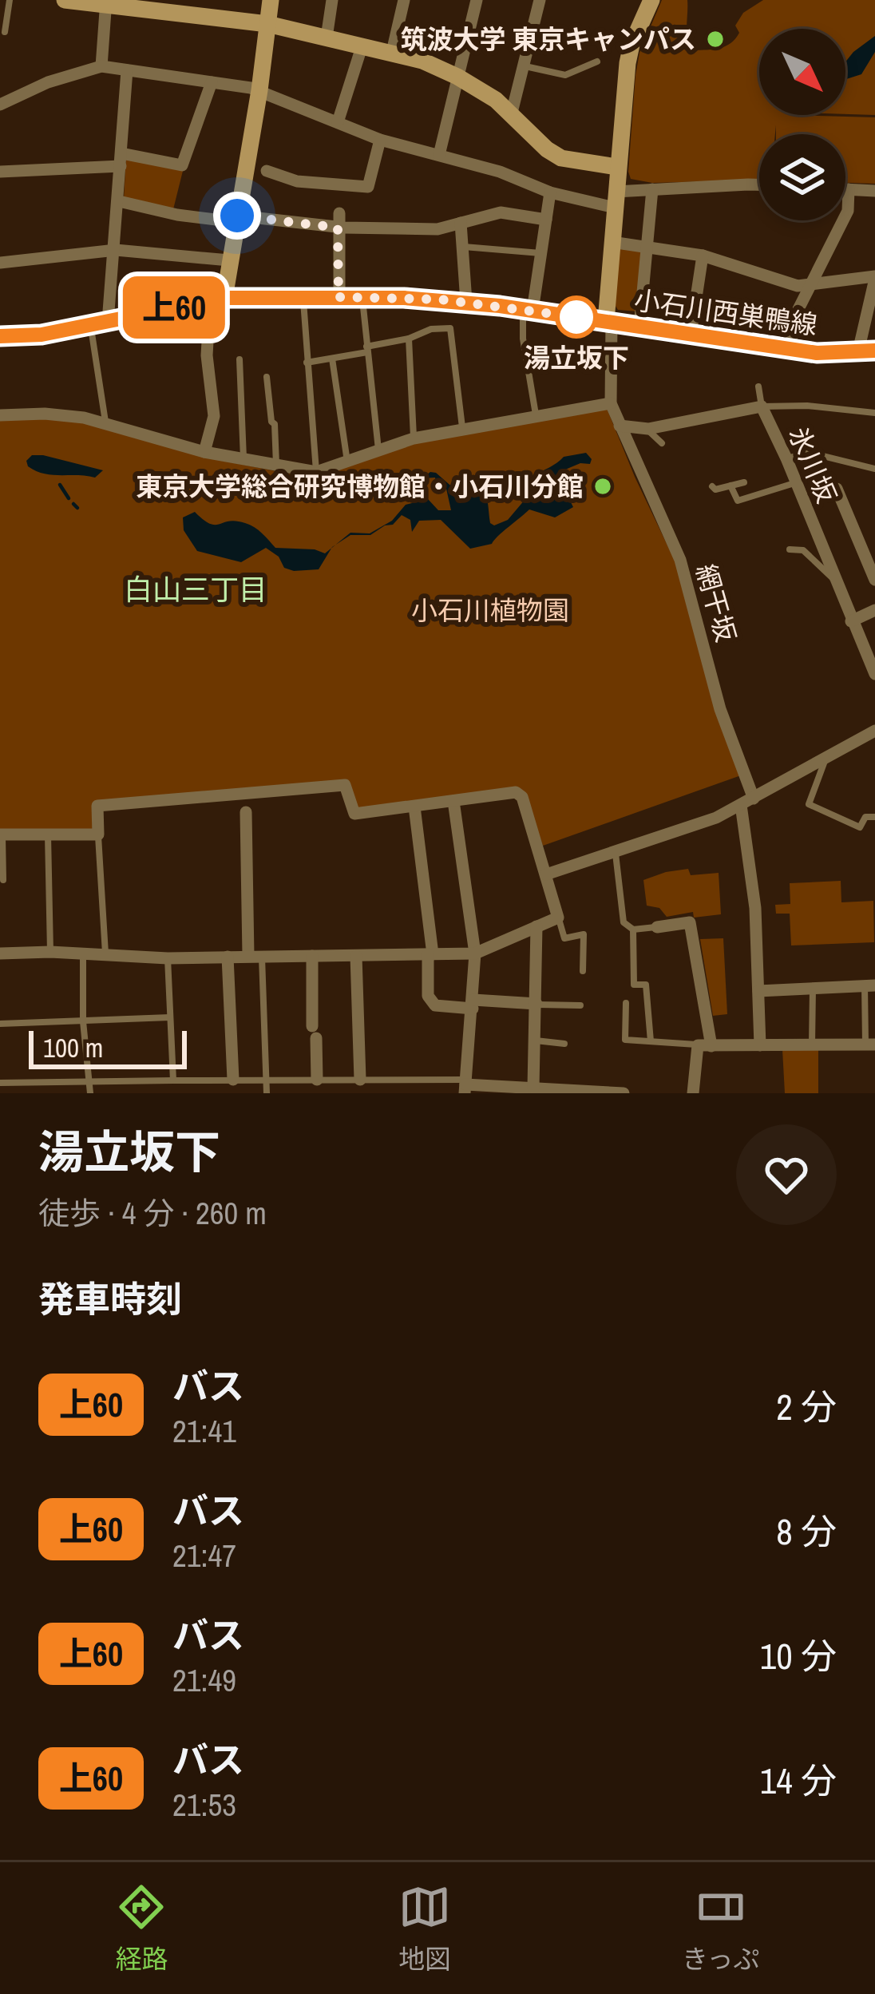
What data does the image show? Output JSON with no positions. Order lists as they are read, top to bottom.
{
  "streets": {
    "street": ["小石川西巣鴨線", "氷川坂", "網干坂"]
  },
  "districts": ["白山三丁目"],
  "parks": ["小石川植物園"],
  "places": ["筑波大学 東京キャンパス", "湯立坂下", "東京大学総合研究博物館・小石川分館"],
  "lines": ["bus line 上60"],
  "scale_bar": "100 m",
  "north": "bottom right",
  "page": {
    "on_map": "上60",
    "scale": "100 m",
    "heading": [
      ["湯立坂下", "徒歩 · 4 分 · 260 m"],
      "発車時刻"
    ],
    "list": [
      {
        "mark": "上60",
        "name": "バス",
        "note": "21:41",
        "value": "2 分"
      },
      {
        "mark": "上60",
        "name": "バス",
        "note": "21:47",
        "value": "8 分"
      },
      {
        "mark": "上60",
        "name": "バス",
        "note": "21:49",
        "value": "10 分"
      },
      {
        "mark": "上60",
        "name": "バス",
        "note": "21:53",
        "value": "14 分"
      }
    ],
    "tabs": ["経路", "地図", "きっぷ"]
  }
}
